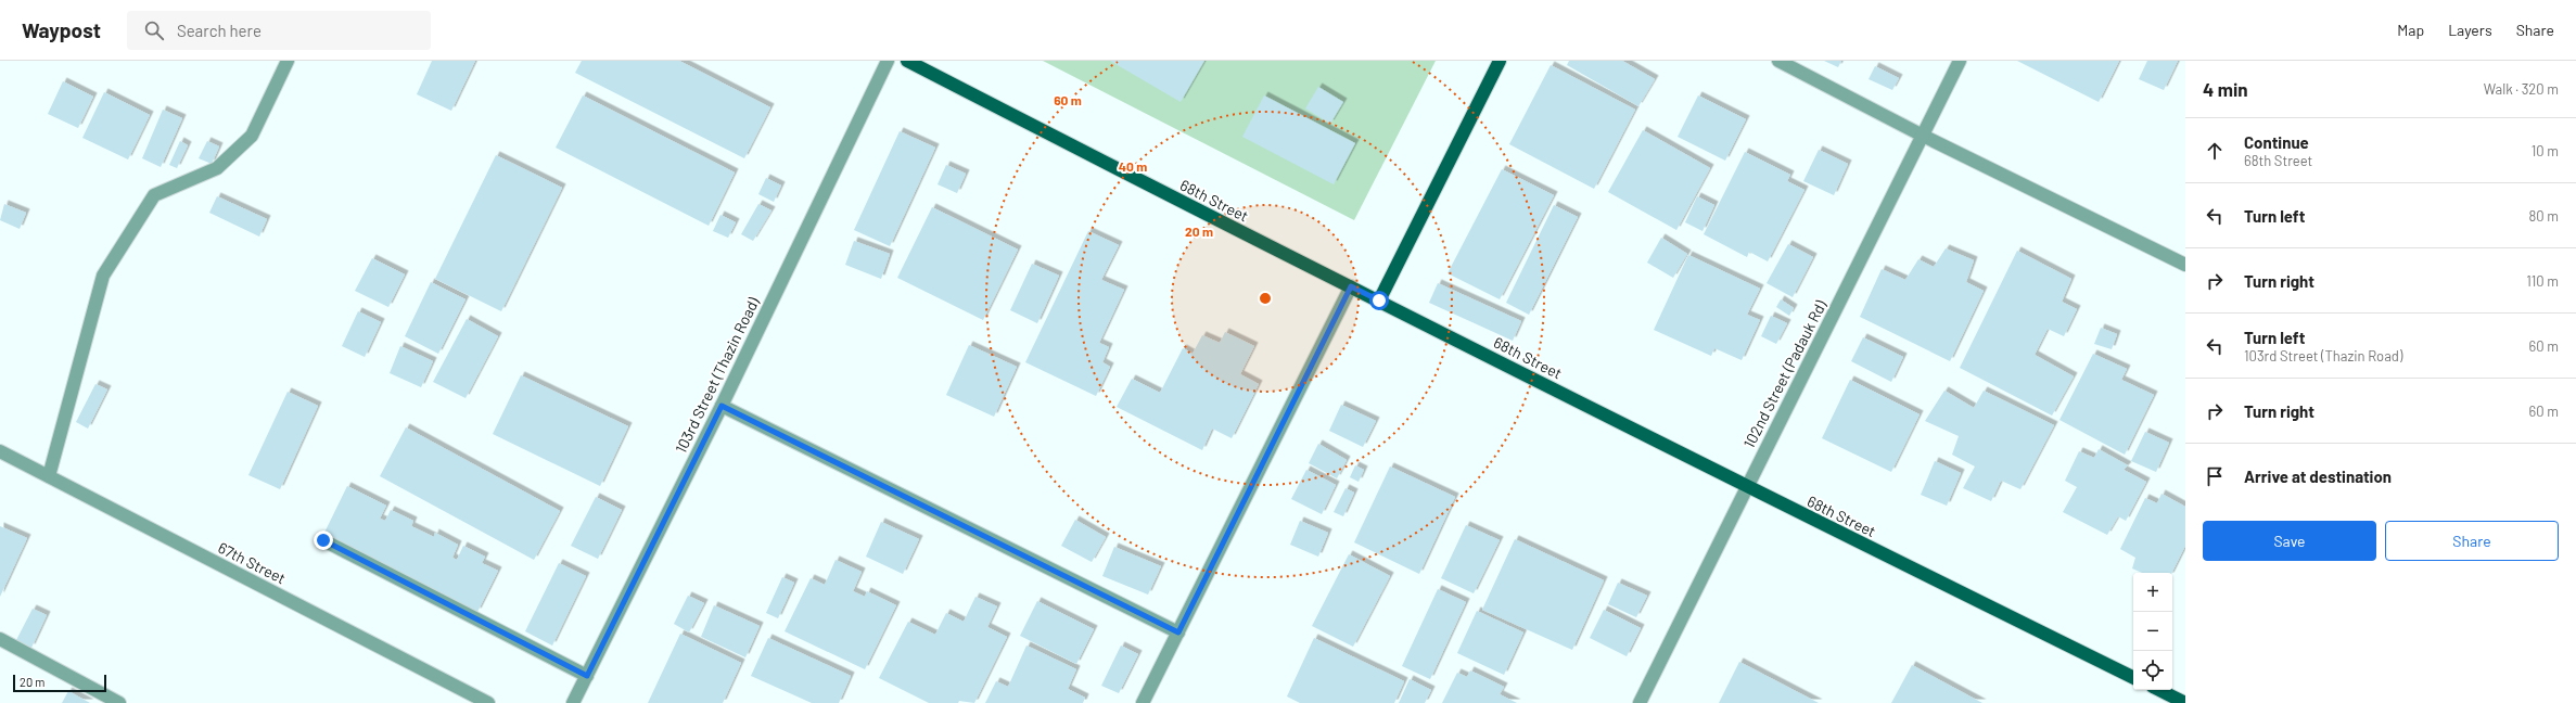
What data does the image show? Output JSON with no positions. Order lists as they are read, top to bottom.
{
  "streets": {
    "main road": ["68th Street"],
    "street": ["102nd Street (Padauk Rd)", "103rd Street (Thazin Road)", "67th Street"]
  },
  "crossings": [
    ["68th Street", "102nd Street (Padauk Rd)"]
  ],
  "scale_bar": "20 m",
  "page": {
    "header": "Waypost",
    "search": "Search here",
    "nav": ["Map", "Layers", "Share"],
    "heading": ["4 min", "Walk · 320 m"],
    "list": [
      ["Continue", "68th Street", "10 m"],
      ["Turn left", "80 m"],
      ["Turn right", "110 m"],
      ["Turn left", "103rd Street (Thazin Road)", "60 m"],
      ["Turn right", "60 m"],
      "Arrive at destination"
    ],
    "buttons": ["Save", "Share"],
    "map_buttons": ["+", "−"],
    "scale": "20 m"
  },
  "rings": ["60 m", "40 m", "20 m"]
}
